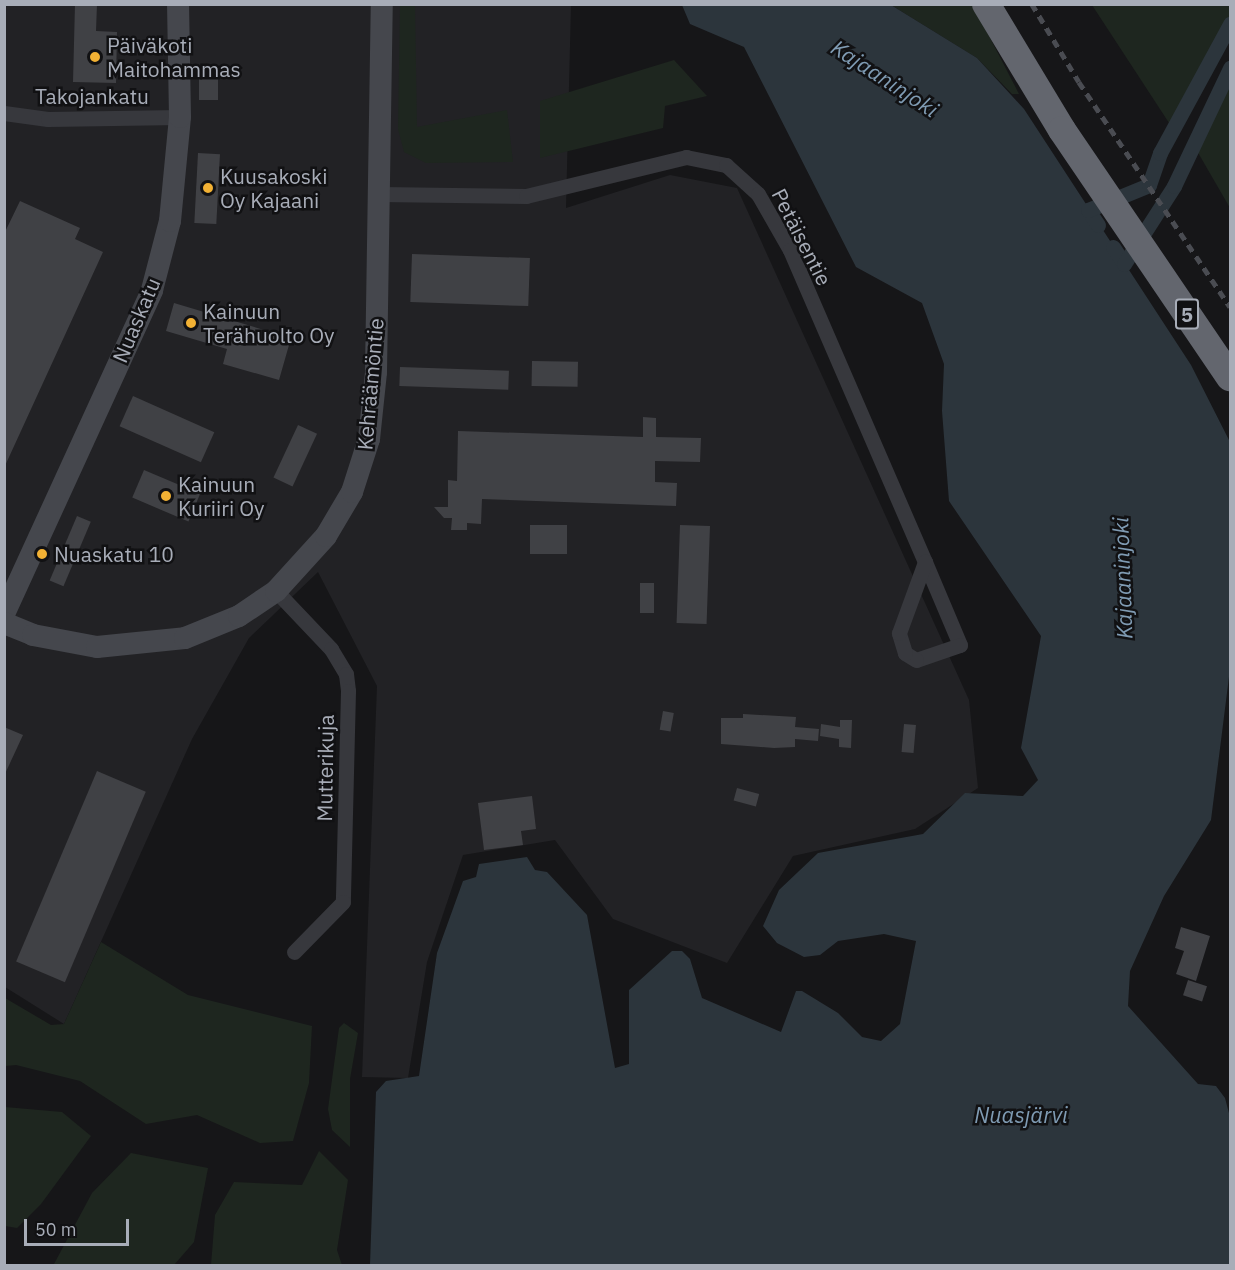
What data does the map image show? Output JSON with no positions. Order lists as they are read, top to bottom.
{
  "streets": {
    "highway": ["5"],
    "street": [
      "Takojankatu",
      "Petäisentie",
      "Nuaskatu",
      "Kehräämöntie",
      "Mutterikuja"
    ]
  },
  "crossings": [
    ["Takojankatu", "Nuaskatu"],
    ["Petäisentie", "Kehräämöntie"],
    ["Kehräämöntie", "Mutterikuja"]
  ],
  "water": ["Kajaaninjoki", "Nuasjärvi"],
  "places": [
    "Päiväkoti Maitohammas",
    "Kuusakoski Oy Kajaani",
    "Kainuun Terähuolto Oy",
    "Kainuun Kuriiri Oy",
    "Nuaskatu 10"
  ],
  "scale_bar": "50 m"
}
